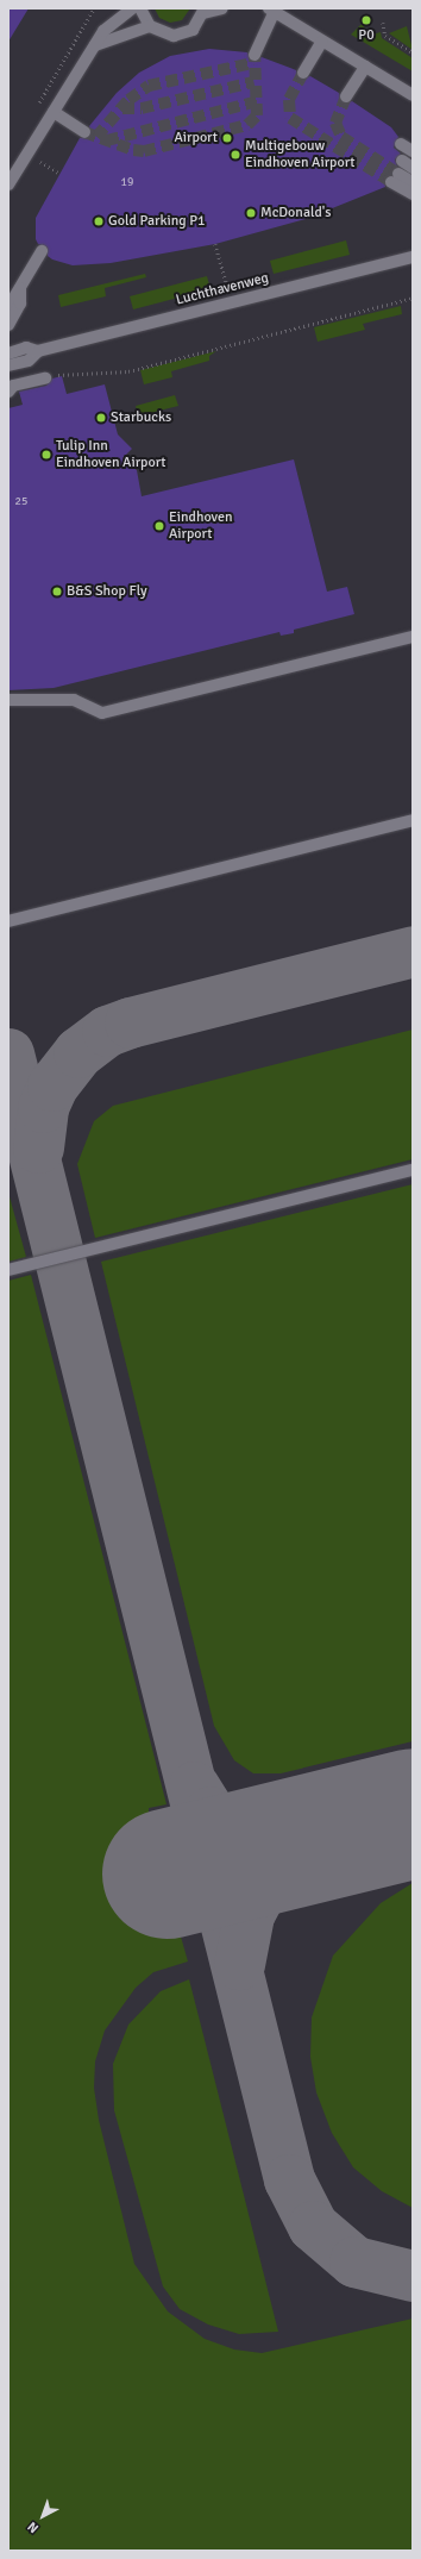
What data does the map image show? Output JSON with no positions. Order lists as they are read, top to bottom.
{
  "streets": {
    "street": ["Luchthavenweg"]
  },
  "places": [
    "P0",
    "Airport",
    "Multigebouw Eindhoven Airport",
    "McDonald's",
    "Gold Parking P1",
    "Starbucks",
    "Tulip Inn Eindhoven Airport",
    "Eindhoven Airport",
    "B&S Shop Fly"
  ],
  "house_numbers": ["19", "25"],
  "north": "bottom left"
}
